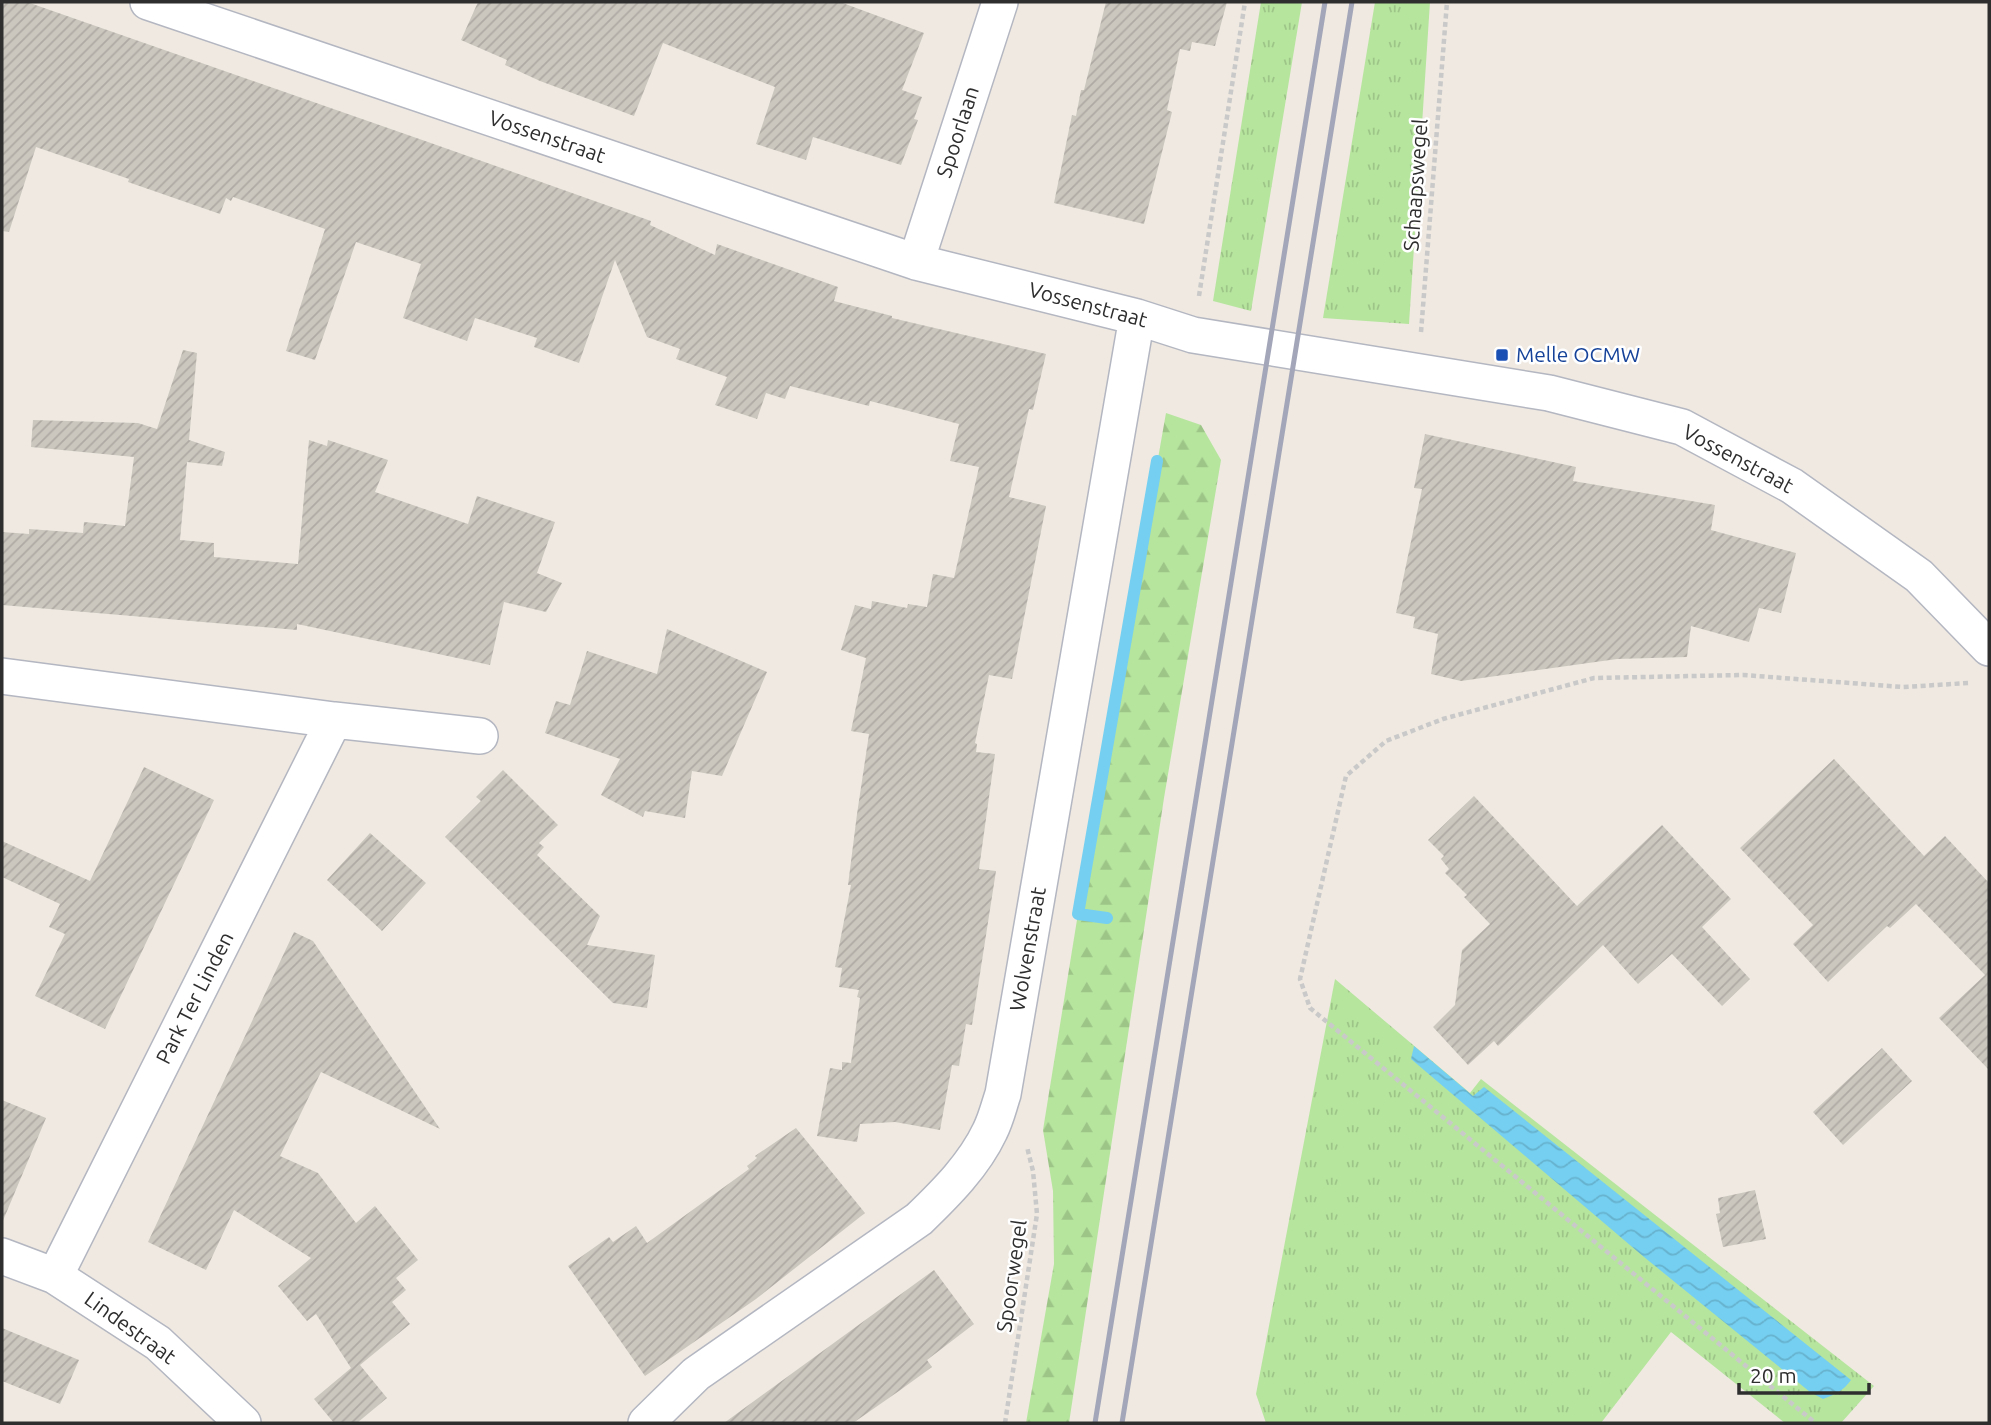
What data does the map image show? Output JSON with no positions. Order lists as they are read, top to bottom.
{
  "streets": {
    "street": [
      "Spoorlaan",
      "Vossenstraat",
      "Wolvenstraat",
      "Park Ter Linden",
      "Lindestraat"
    ],
    "path": ["Schaapswegel", "Spoorwegel"]
  },
  "crossings": [
    ["Spoorlaan", "Vossenstraat"],
    ["Vossenstraat", "Schaapswegel"],
    ["Vossenstraat", "Wolvenstraat"],
    ["Park Ter Linden", "Lindestraat"]
  ],
  "places": {
    "transit": ["Melle OCMW"]
  },
  "scale_bar": "20 m"
}
